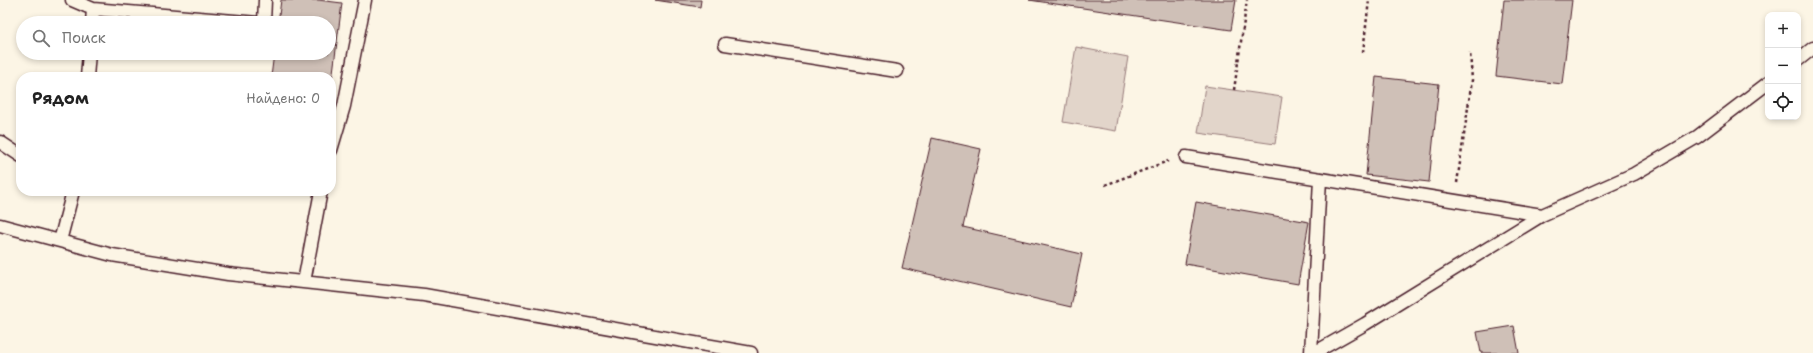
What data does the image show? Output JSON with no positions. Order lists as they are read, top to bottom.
{
  "page": {
    "map_buttons": ["+", "−"],
    "search": "Поиск",
    "heading": ["Рядом", "Найдено: 0"]
  }
}
